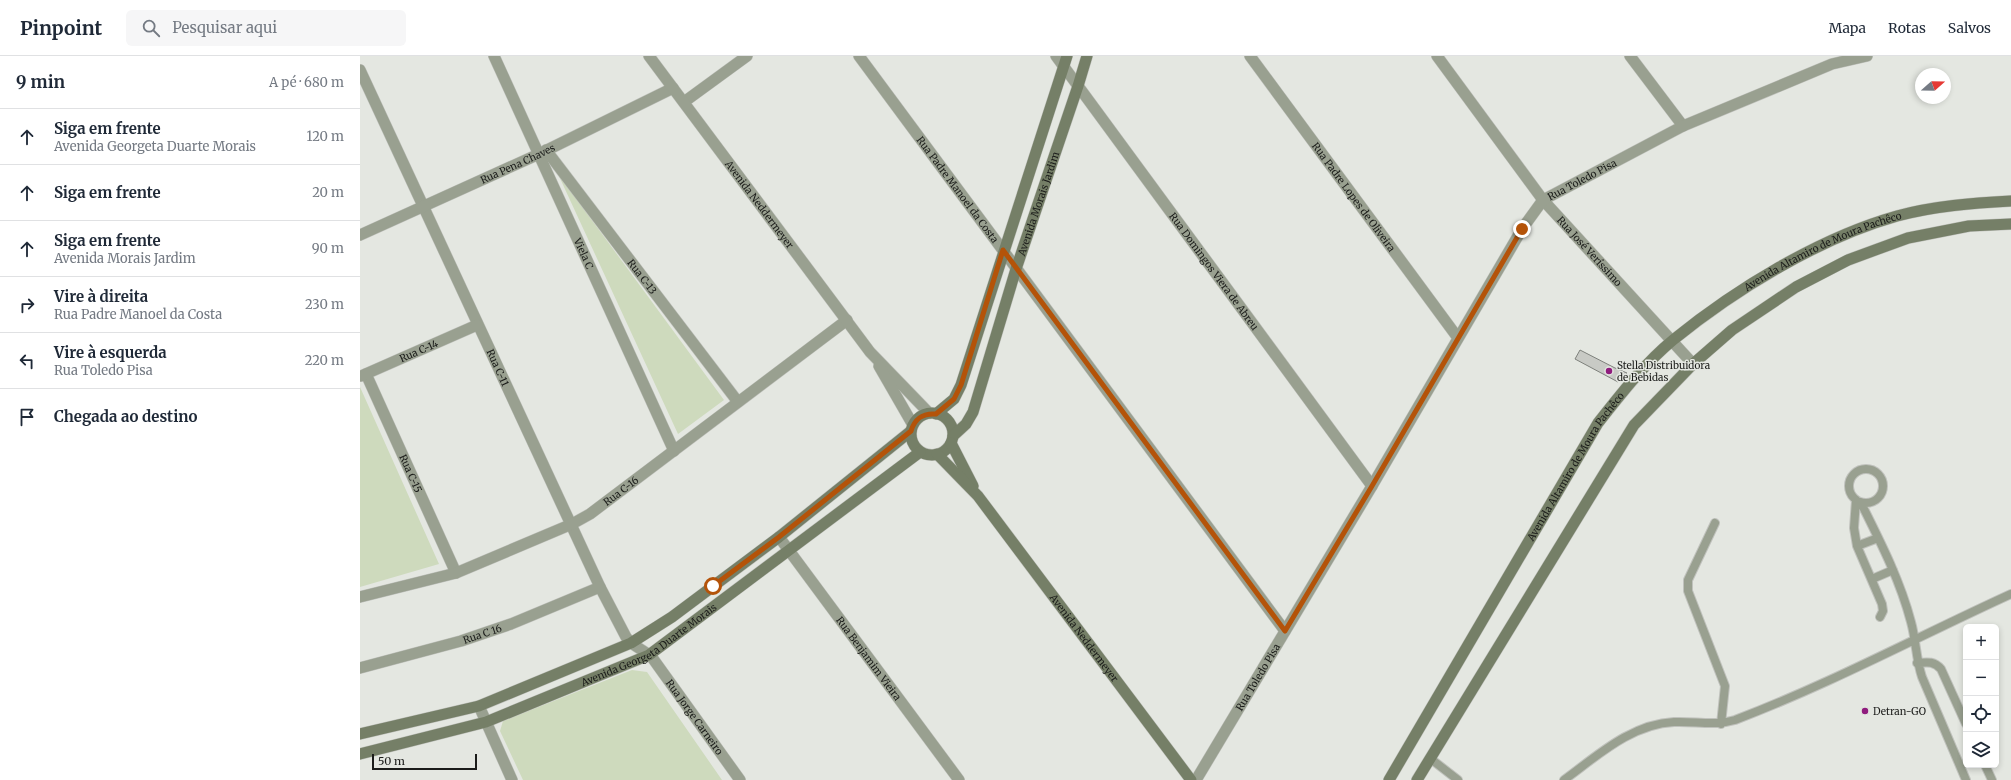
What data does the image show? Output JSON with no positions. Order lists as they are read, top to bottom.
{
  "streets": {
    "main road": [
      "Avenida Morais Jardim",
      "Avenida Neddermeyer",
      "Avenida Altamiro de Moura Pachêco",
      "Avenida Georgeta Duarte Morais"
    ],
    "street": [
      "Rua Pena Chaves",
      "Rua Toledo Pisa",
      "Rua Padre Manoel da Costa",
      "Rua Padre Lopes de Oliveira",
      "Rua José Veríssimo",
      "Viela C",
      "Rua Domingos Viera de Abreu",
      "Rua C-13",
      "Rua C-14",
      "Rua C-11",
      "Rua C-15",
      "Rua C-16",
      "Rua C 16",
      "Rua Benjamim Vieira",
      "Rua Jorge Carneiro"
    ]
  },
  "crossings": [
    ["Rua Pena Chaves", "Avenida Neddermeyer"],
    ["Rua Pena Chaves", "Viela C"],
    ["Rua Pena Chaves", "Rua C-13"],
    ["Rua Pena Chaves", "Rua C-11"],
    ["Rua Toledo Pisa", "Rua Padre Manoel da Costa"],
    ["Rua Toledo Pisa", "Rua Padre Lopes de Oliveira"],
    ["Rua Toledo Pisa", "Rua José Veríssimo"],
    ["Rua Toledo Pisa", "Rua Domingos Viera de Abreu"],
    ["Rua Padre Manoel da Costa", "Avenida Morais Jardim"],
    ["Avenida Morais Jardim", "Avenida Neddermeyer"],
    ["Avenida Morais Jardim", "Rua Domingos Viera de Abreu"],
    ["Avenida Morais Jardim", "Avenida Georgeta Duarte Morais"],
    ["Avenida Neddermeyer", "Rua C-16"],
    ["Avenida Neddermeyer", "Avenida Georgeta Duarte Morais"],
    ["Rua José Veríssimo", "Avenida Altamiro de Moura Pachêco"],
    ["Viela C", "Rua C-13"],
    ["Viela C", "Rua C-16"],
    ["Rua C-13", "Rua C-16"],
    ["Rua C-14", "Rua C-11"],
    ["Rua C-14", "Rua C-15"],
    ["Rua C-11", "Rua C-16"],
    ["Rua C-11", "Rua C 16"],
    ["Rua C-11", "Avenida Georgeta Duarte Morais"],
    ["Rua C-11", "Rua Jorge Carneiro"],
    ["Rua C-15", "Rua C-16"],
    ["Avenida Georgeta Duarte Morais", "Rua Benjamim Vieira"],
    ["Avenida Georgeta Duarte Morais", "Rua Jorge Carneiro"]
  ],
  "places": ["Stella Distribuidora de Bebidas", "Detran-GO"],
  "scale_bar": "50 m",
  "north": "right",
  "page": {
    "header": "Pinpoint",
    "search": "Pesquisar aqui",
    "nav": ["Mapa", "Rotas", "Salvos"],
    "heading": ["9 min", "A pé · 680 m"],
    "list": [
      ["Siga em frente", "Avenida Georgeta Duarte Morais", "120 m"],
      ["Siga em frente", "20 m"],
      ["Siga em frente", "Avenida Morais Jardim", "90 m"],
      ["Vire à direita", "Rua Padre Manoel da Costa", "230 m"],
      ["Vire à esquerda", "Rua Toledo Pisa", "220 m"],
      "Chegada ao destino"
    ],
    "map_buttons": ["+", "−"],
    "scale": "50 m"
  }
}
